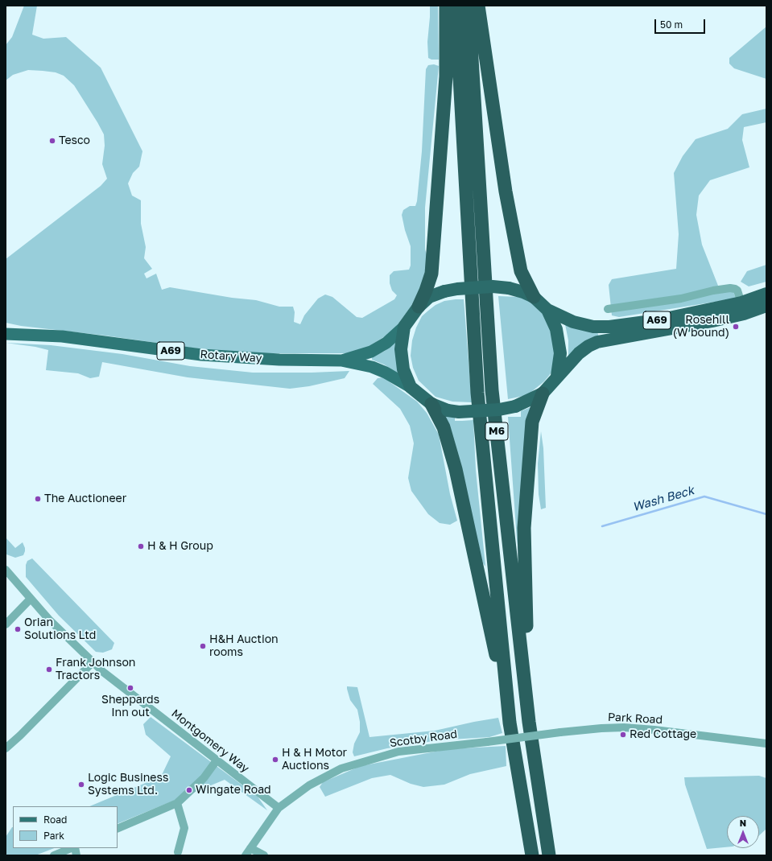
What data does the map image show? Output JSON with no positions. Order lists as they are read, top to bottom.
{
  "streets": {
    "highway": ["A69", "M6"],
    "main road": ["Rotary Way"],
    "street": ["Park Road", "Scotby Road", "Montgomery Way"]
  },
  "crossings": [
    ["A69", "Rotary Way"],
    ["Park Road", "Scotby Road"],
    ["Scotby Road", "Montgomery Way"]
  ],
  "water": ["Wash Beck"],
  "places": [
    "Tesco",
    "Rosehill (W bound)",
    "The Auctioneer",
    "H & H Group",
    "Orian Solutions Ltd",
    "H&H Auction rooms",
    "Frank Johnson Tractors",
    "Sheppards Inn out",
    "Red Cottage",
    "H & H Motor Auctions",
    "Logic Business Systems Ltd.",
    "Wingate Road"
  ],
  "legend": ["Road", "Park"],
  "scale_bar": "50 m",
  "north": "top"
}
